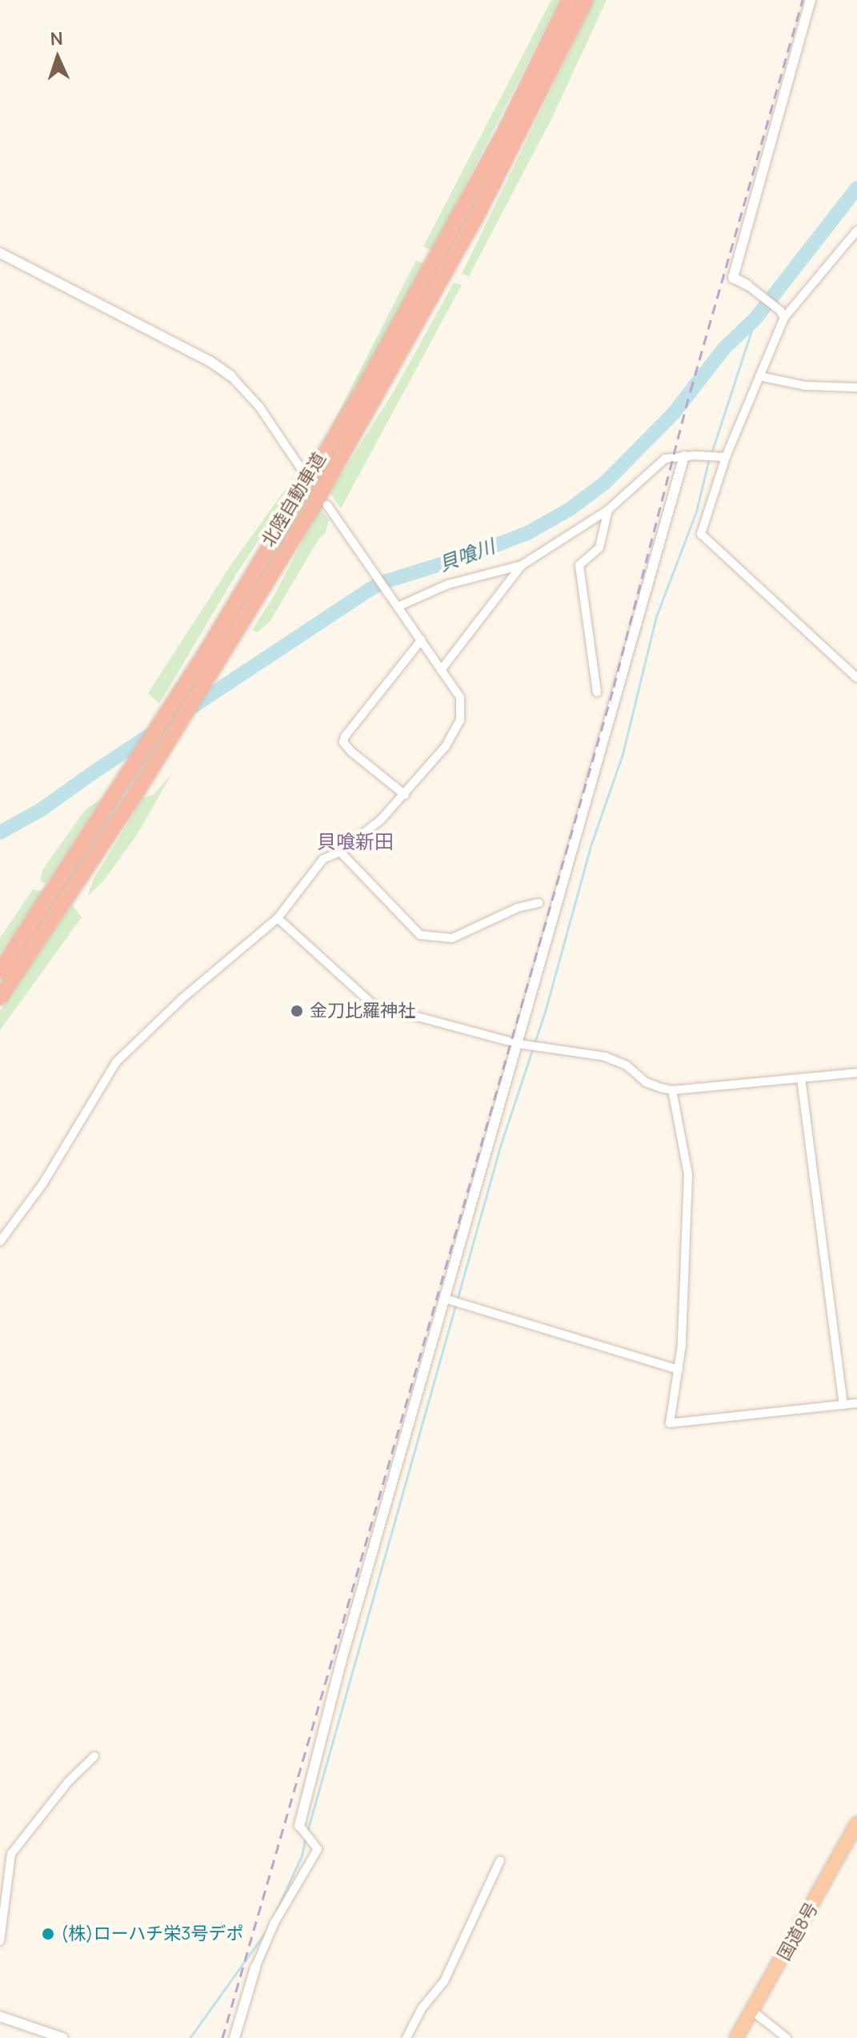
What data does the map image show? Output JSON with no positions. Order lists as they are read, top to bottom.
{
  "streets": {
    "highway": ["北陸自動車道", "国道8号"]
  },
  "districts": ["貝喰新田"],
  "water": ["貝喰川"],
  "places": ["金刀比羅神社", "(株)ローハチ栄3号デポ"],
  "north": "top"
}
